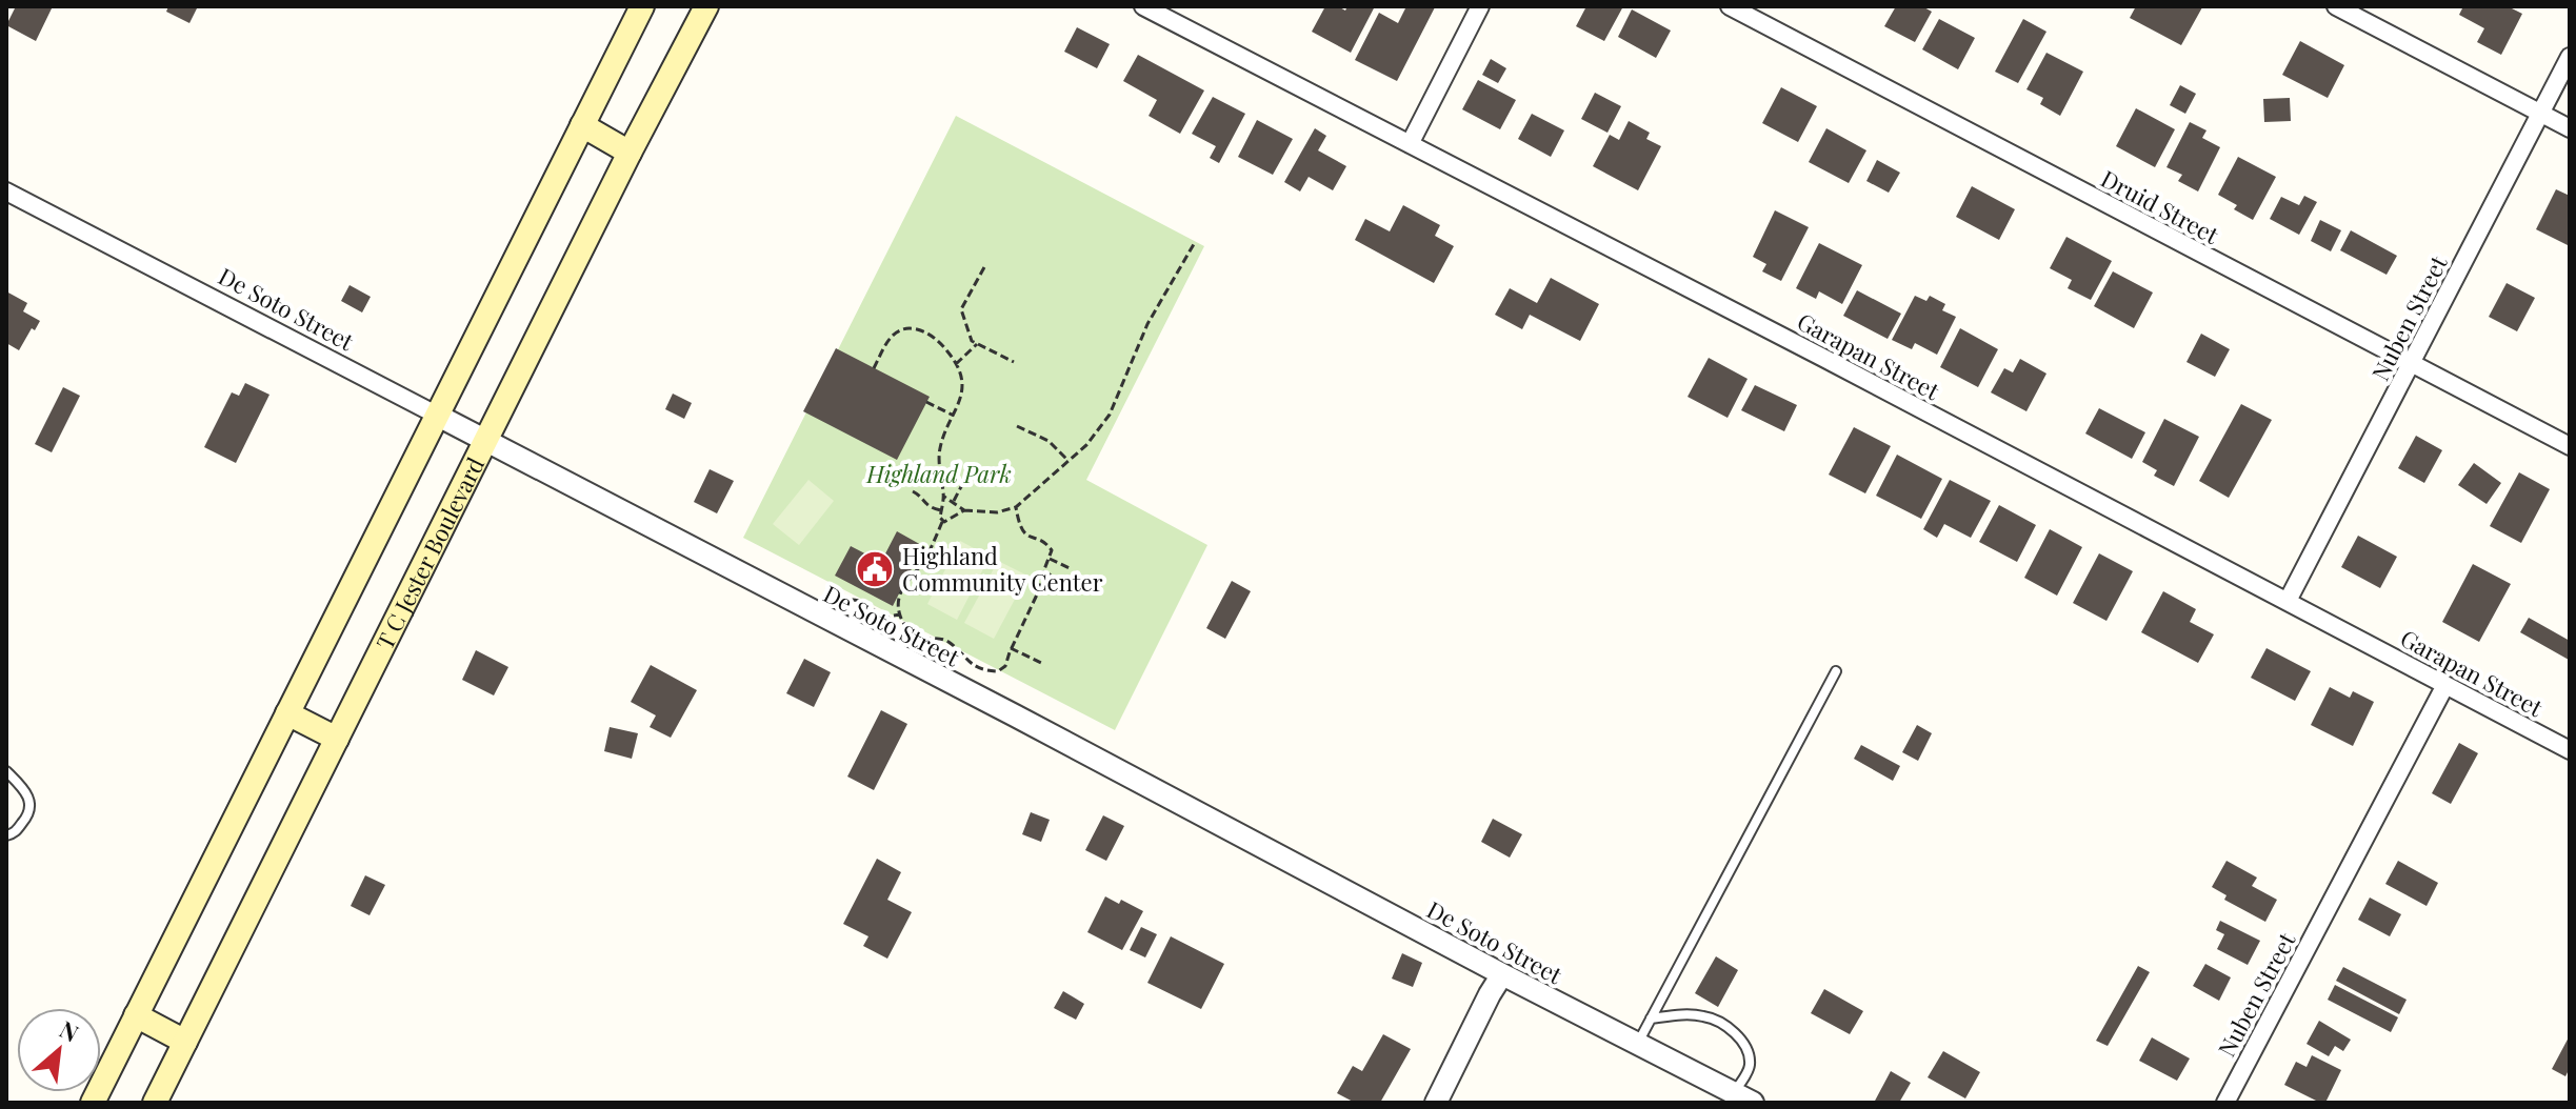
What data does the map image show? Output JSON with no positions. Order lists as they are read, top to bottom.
{
  "streets": {
    "main road": ["T C Jester Boulevard"],
    "street": [
      "Druid Street",
      "De Soto Street",
      "Nuben Street",
      "Garapan Street"
    ]
  },
  "crossings": [
    ["Druid Street", "Nuben Street"],
    ["De Soto Street", "T C Jester Boulevard"],
    ["Nuben Street", "Garapan Street"]
  ],
  "parks": ["Highland Park"],
  "places": {
    "public building": ["Highland Community Center"]
  },
  "north": "top right"
}
